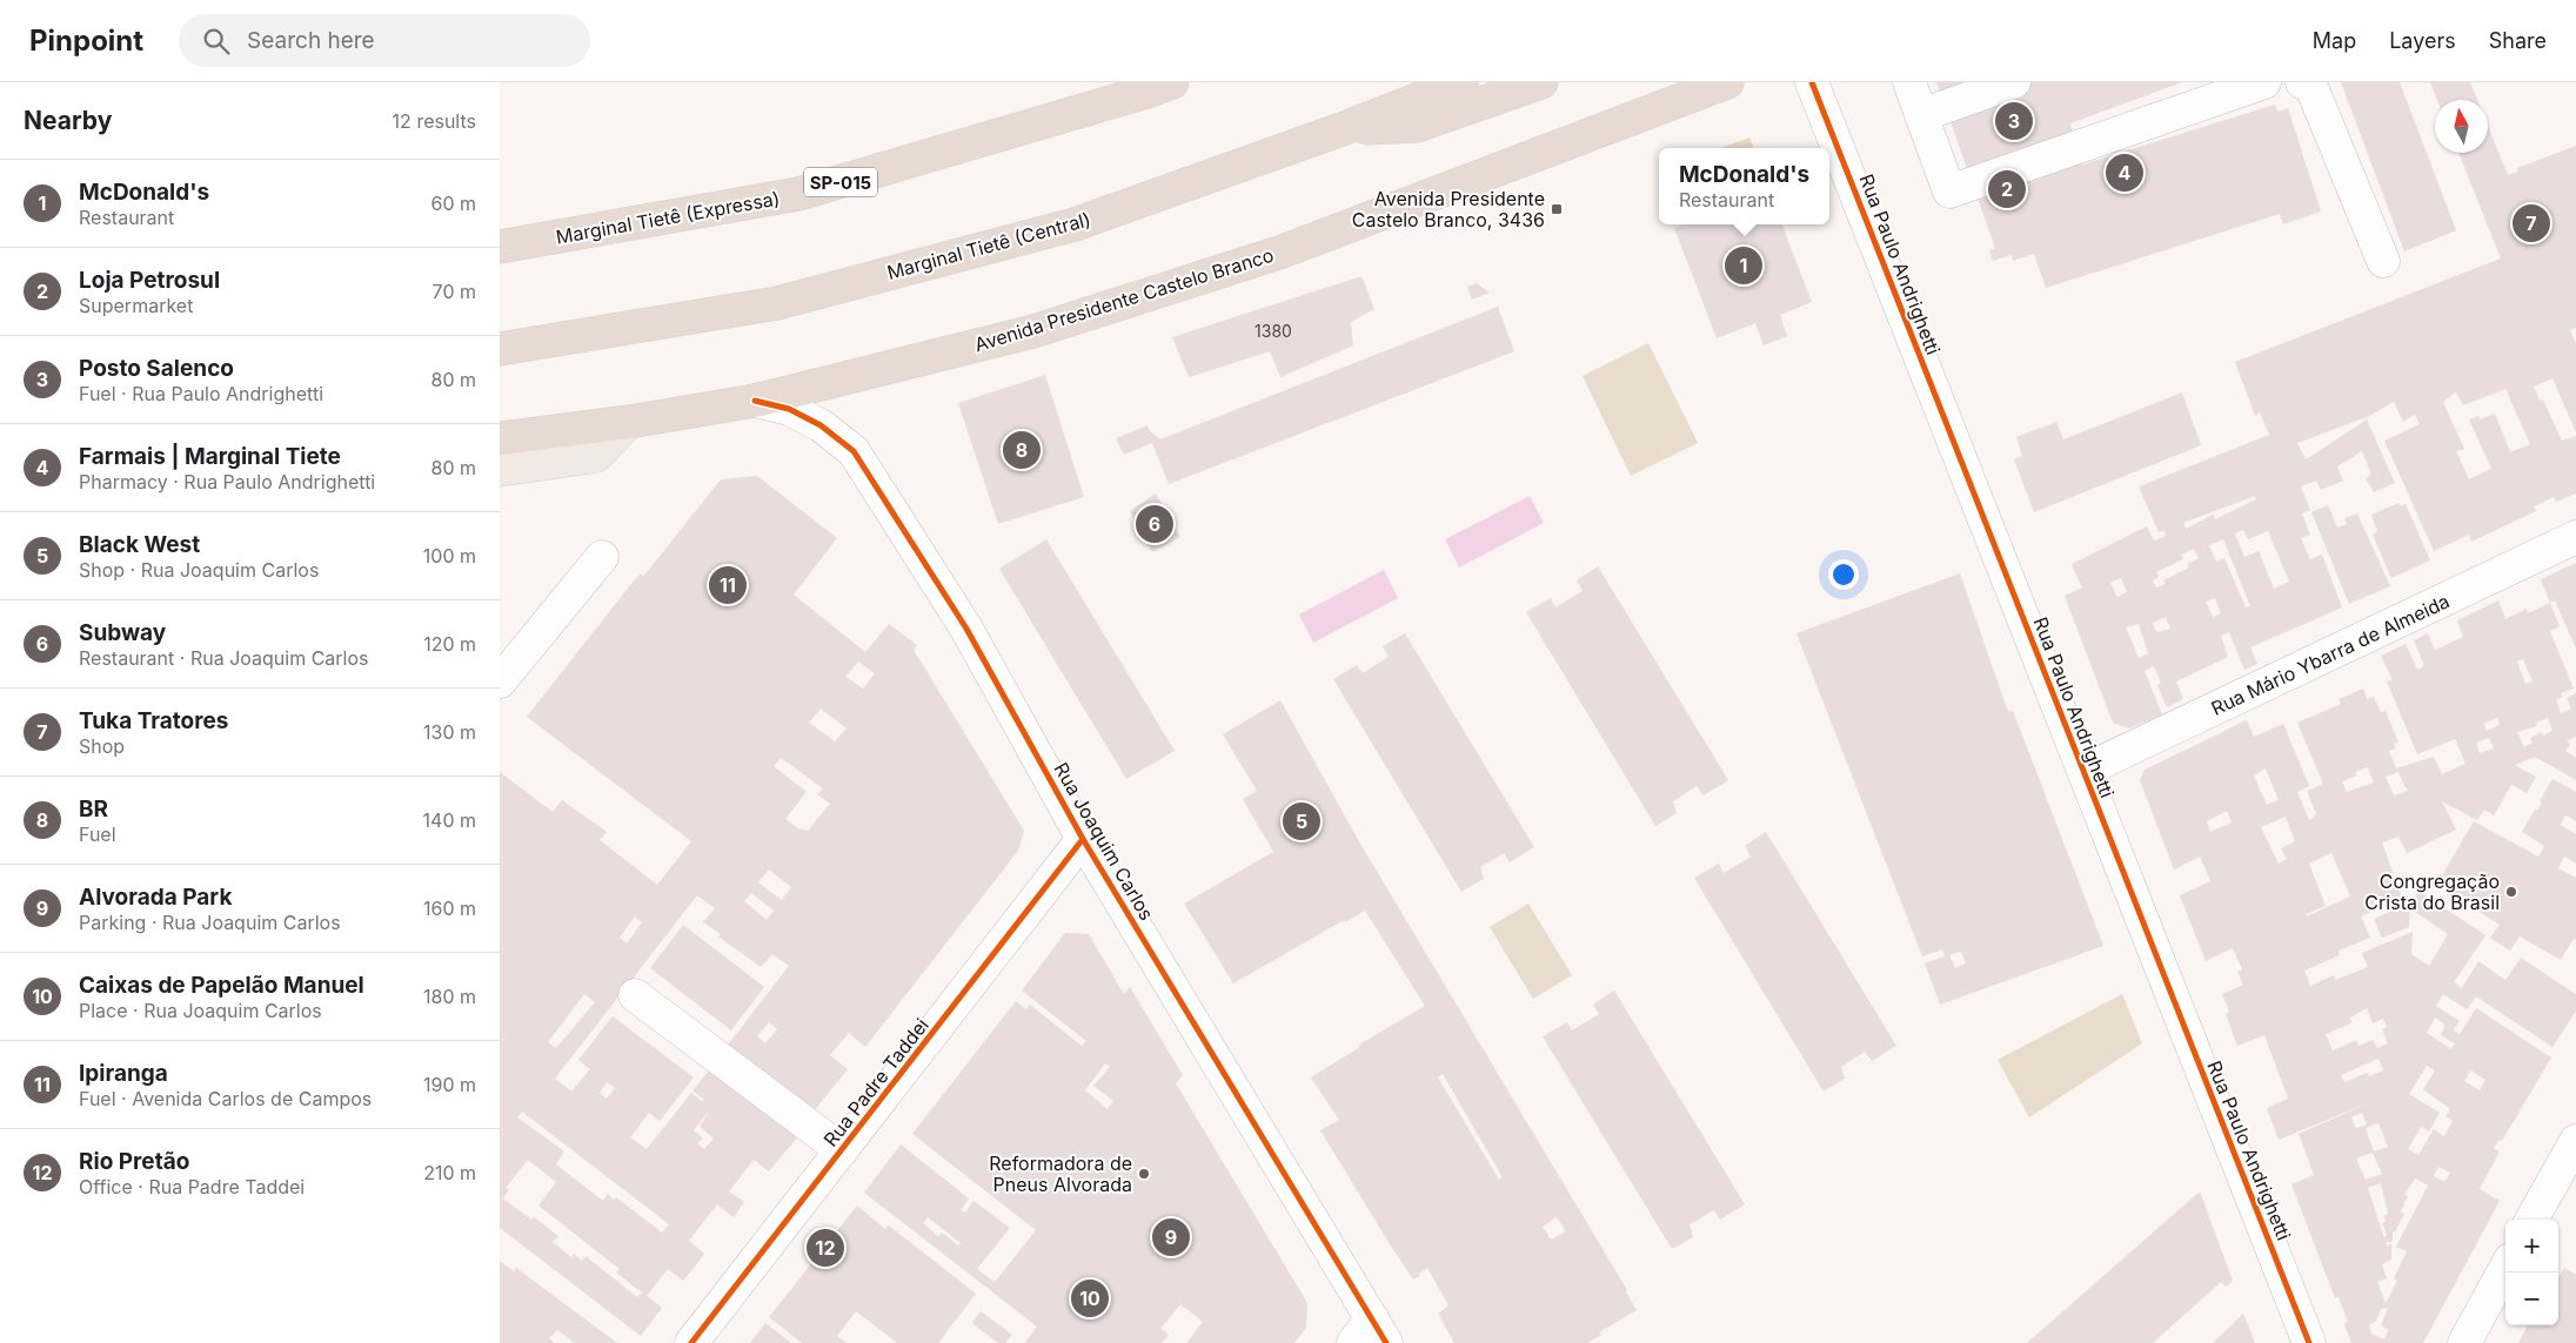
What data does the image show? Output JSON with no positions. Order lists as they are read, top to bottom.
{
  "streets": {
    "highway": [
      "SP-015",
      "Marginal Tietê (Expressa)",
      "Marginal Tietê (Central)",
      "Avenida Presidente Castelo Branco"
    ],
    "street": [
      "Rua Paulo Andrighetti",
      "Rua Mário Ybarra de Almeida",
      "Rua Joaquim Carlos",
      "Rua Padre Taddei"
    ]
  },
  "crossings": [
    ["Rua Paulo Andrighetti", "Rua Mário Ybarra de Almeida"],
    ["Avenida Presidente Castelo Branco", "Rua Joaquim Carlos"],
    ["Rua Joaquim Carlos", "Rua Padre Taddei"]
  ],
  "places": {
    "transit": ["Avenida Presidente Castelo Branco, 3436"],
    "other": ["Congregação Crista do Brasil", "Reformadora de Pneus Alvorada"]
  },
  "house_numbers": ["1380"],
  "north": "top",
  "page": {
    "header": "Pinpoint",
    "search": "Search here",
    "nav": ["Map", "Layers", "Share"],
    "heading": ["Nearby", "12 results"],
    "pins": [
      "3",
      "4",
      "2",
      "7",
      "1",
      "8",
      "6",
      "11",
      "5",
      "9",
      "12",
      "10"
    ],
    "popup": ["McDonald's", "Restaurant"],
    "list": [
      {
        "mark": "1",
        "name": "McDonald's",
        "note": "Restaurant",
        "value": "60 m"
      },
      {
        "mark": "2",
        "name": "Loja Petrosul",
        "note": "Supermarket",
        "value": "70 m"
      },
      {
        "mark": "3",
        "name": "Posto Salenco",
        "note": "Fuel · Rua Paulo Andrighetti",
        "value": "80 m"
      },
      {
        "mark": "4",
        "name": "Farmais | Marginal Tiete",
        "note": "Pharmacy · Rua Paulo Andrighetti",
        "value": "80 m"
      },
      {
        "mark": "5",
        "name": "Black West",
        "note": "Shop · Rua Joaquim Carlos",
        "value": "100 m"
      },
      {
        "mark": "6",
        "name": "Subway",
        "note": "Restaurant · Rua Joaquim Carlos",
        "value": "120 m"
      },
      {
        "mark": "7",
        "name": "Tuka Tratores",
        "note": "Shop",
        "value": "130 m"
      },
      {
        "mark": "8",
        "name": "BR",
        "note": "Fuel",
        "value": "140 m"
      },
      {
        "mark": "9",
        "name": "Alvorada Park",
        "note": "Parking · Rua Joaquim Carlos",
        "value": "160 m"
      },
      {
        "mark": "10",
        "name": "Caixas de Papelão Manuel",
        "note": "Place · Rua Joaquim Carlos",
        "value": "180 m"
      },
      {
        "mark": "11",
        "name": "Ipiranga",
        "note": "Fuel · Avenida Carlos de Campos",
        "value": "190 m"
      },
      {
        "mark": "12",
        "name": "Rio Pretão",
        "note": "Office · Rua Padre Taddei",
        "value": "210 m"
      }
    ],
    "map_buttons": ["+", "−"]
  }
}
